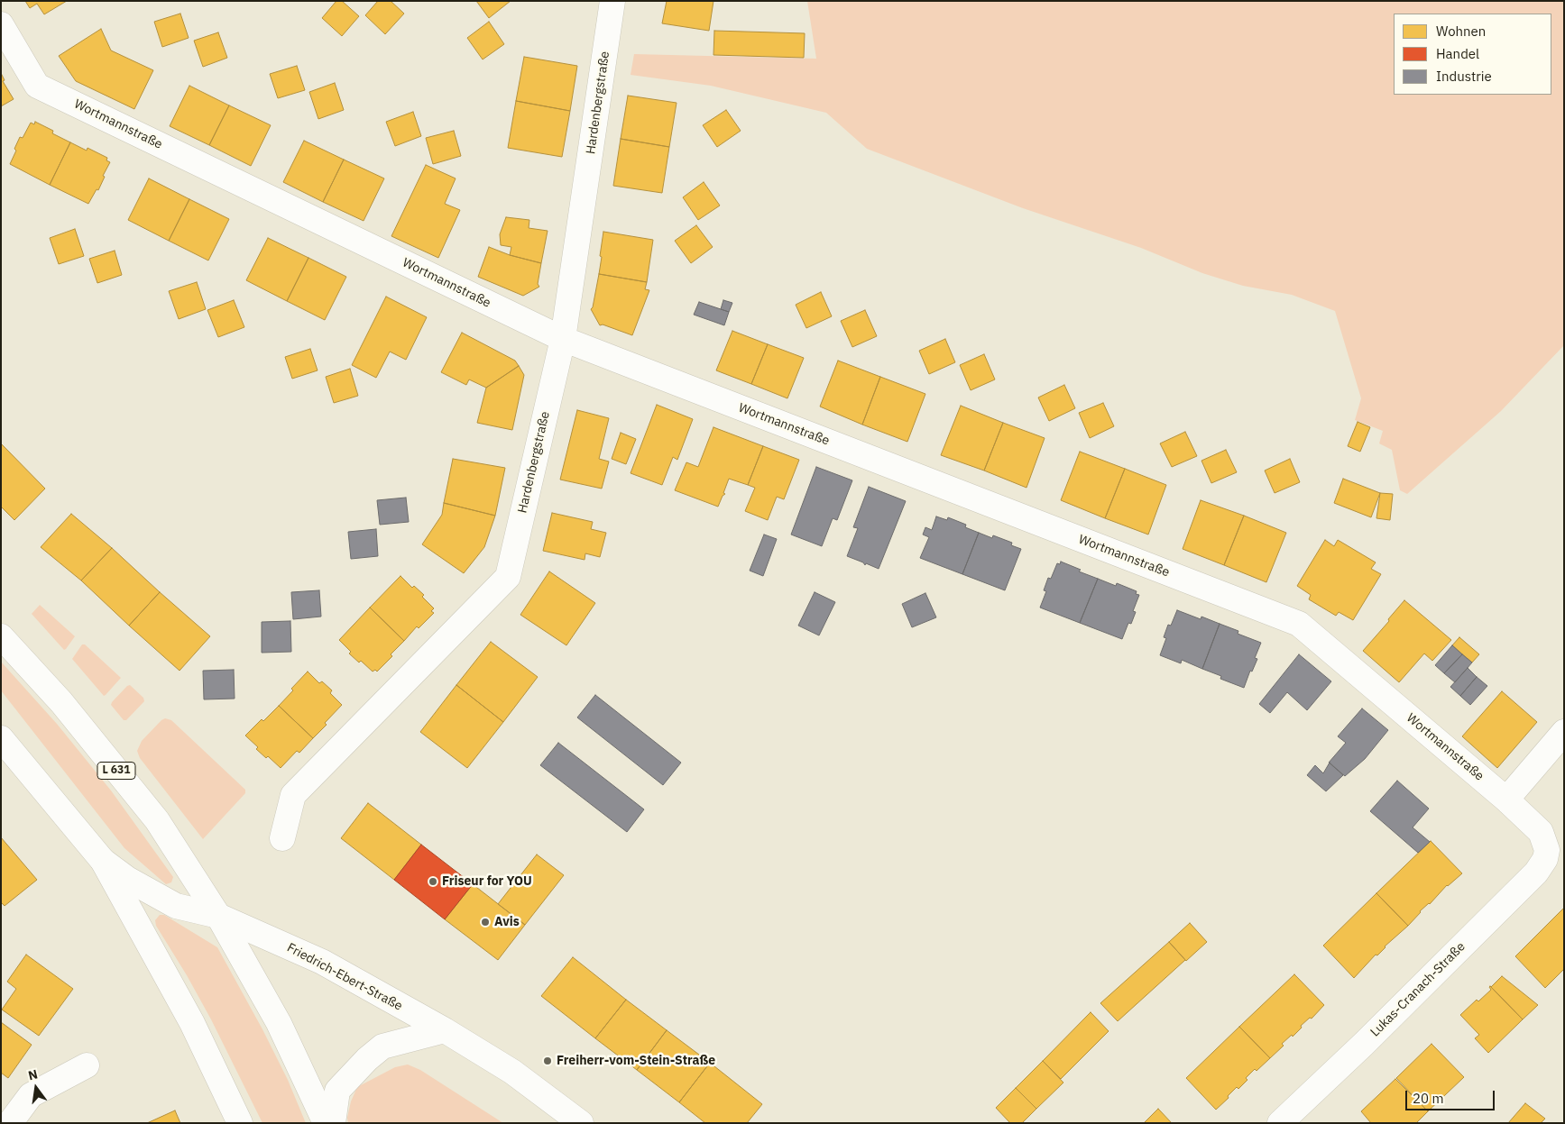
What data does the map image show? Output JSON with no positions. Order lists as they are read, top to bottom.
{
  "streets": {
    "street": [
      "Hardenbergstraße",
      "Wortmannstraße",
      "L 631",
      "Friedrich-Ebert-Straße",
      "Lukas-Cranach-Straße"
    ]
  },
  "crossings": [
    ["Hardenbergstraße", "Wortmannstraße"],
    ["Wortmannstraße", "Lukas-Cranach-Straße"],
    ["L 631", "Friedrich-Ebert-Straße"]
  ],
  "places": ["Friseur for YOU", "Avis", "Freiherr-vom-Stein-Straße"],
  "legend": ["Wohnen", "Handel", "Industrie"],
  "scale_bar": "20 m",
  "north": "top"
}
